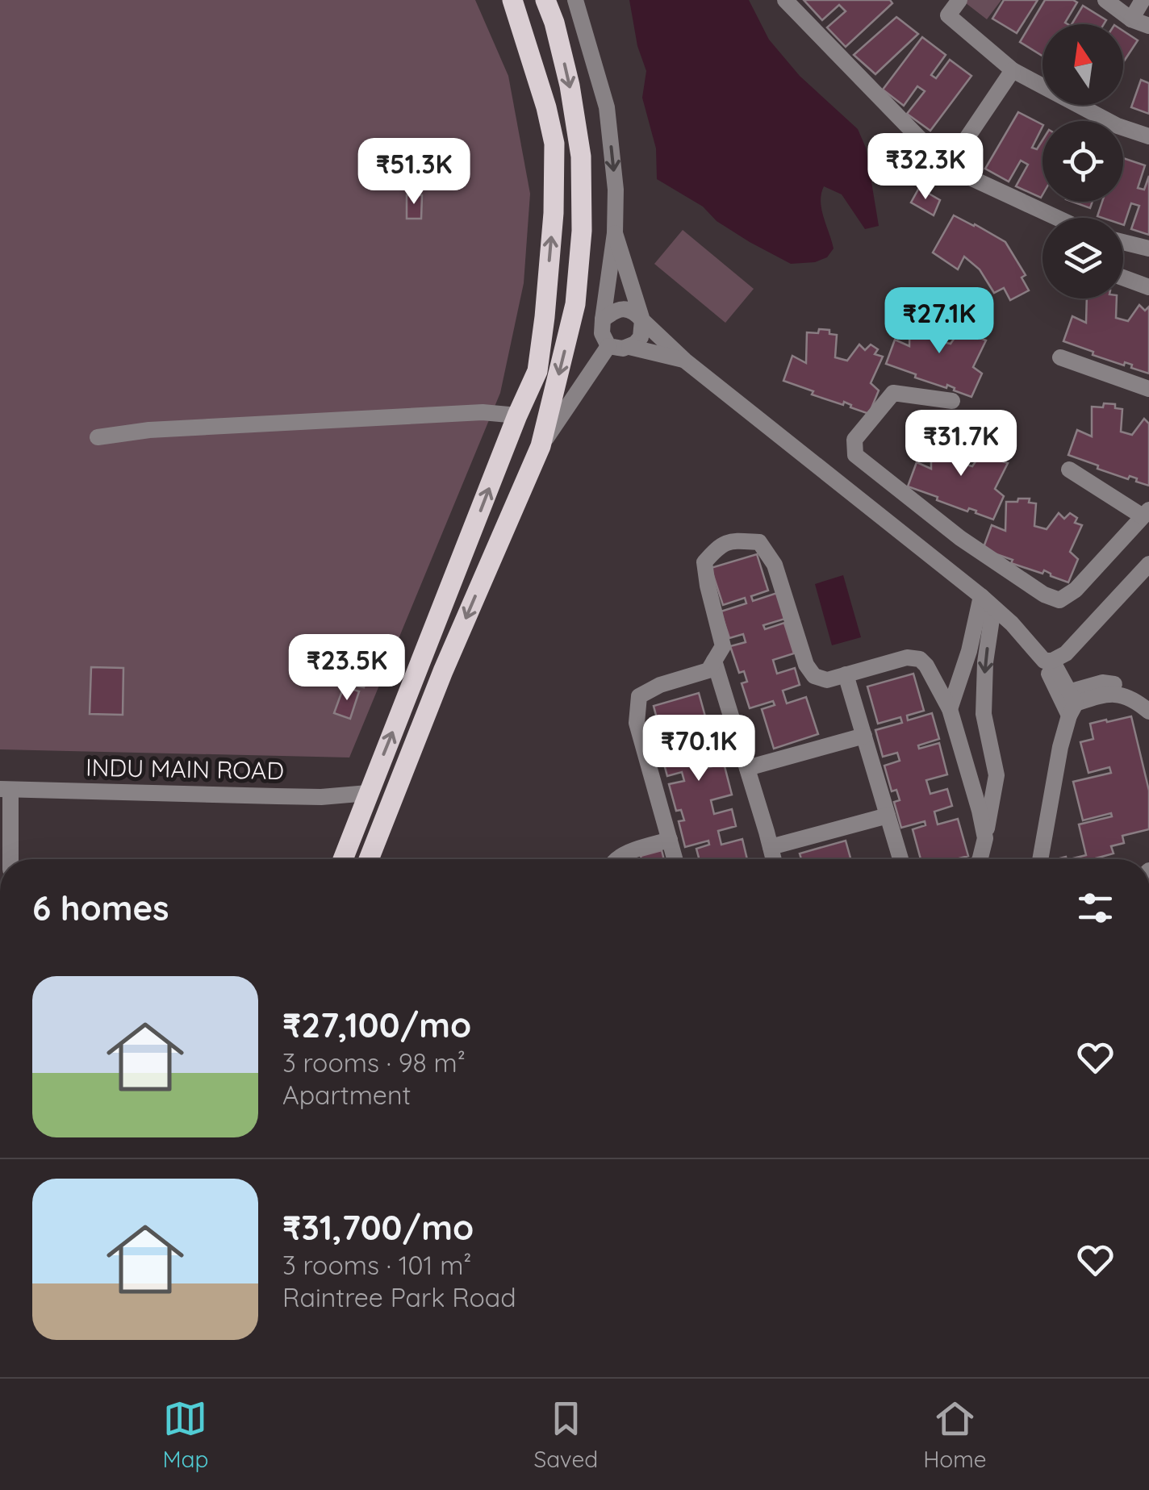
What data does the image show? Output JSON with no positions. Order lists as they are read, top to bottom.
{
  "streets": {
    "street": ["INDU MAIN ROAD"]
  },
  "north": "top",
  "page": {
    "price": [
      "₹32.3K",
      "₹51.3K",
      "₹27.1K",
      "₹31.7K",
      "₹23.5K",
      "₹70.1K"
    ],
    "heading": "6 homes",
    "list": [
      {
        "name": "₹27,100/mo",
        "note": "3 rooms · 98 m² · Apartment"
      },
      {
        "name": "₹31,700/mo",
        "note": "3 rooms · 101 m² · Raintree Park Road"
      }
    ],
    "tabs": ["Map", "Saved", "Home"]
  }
}
